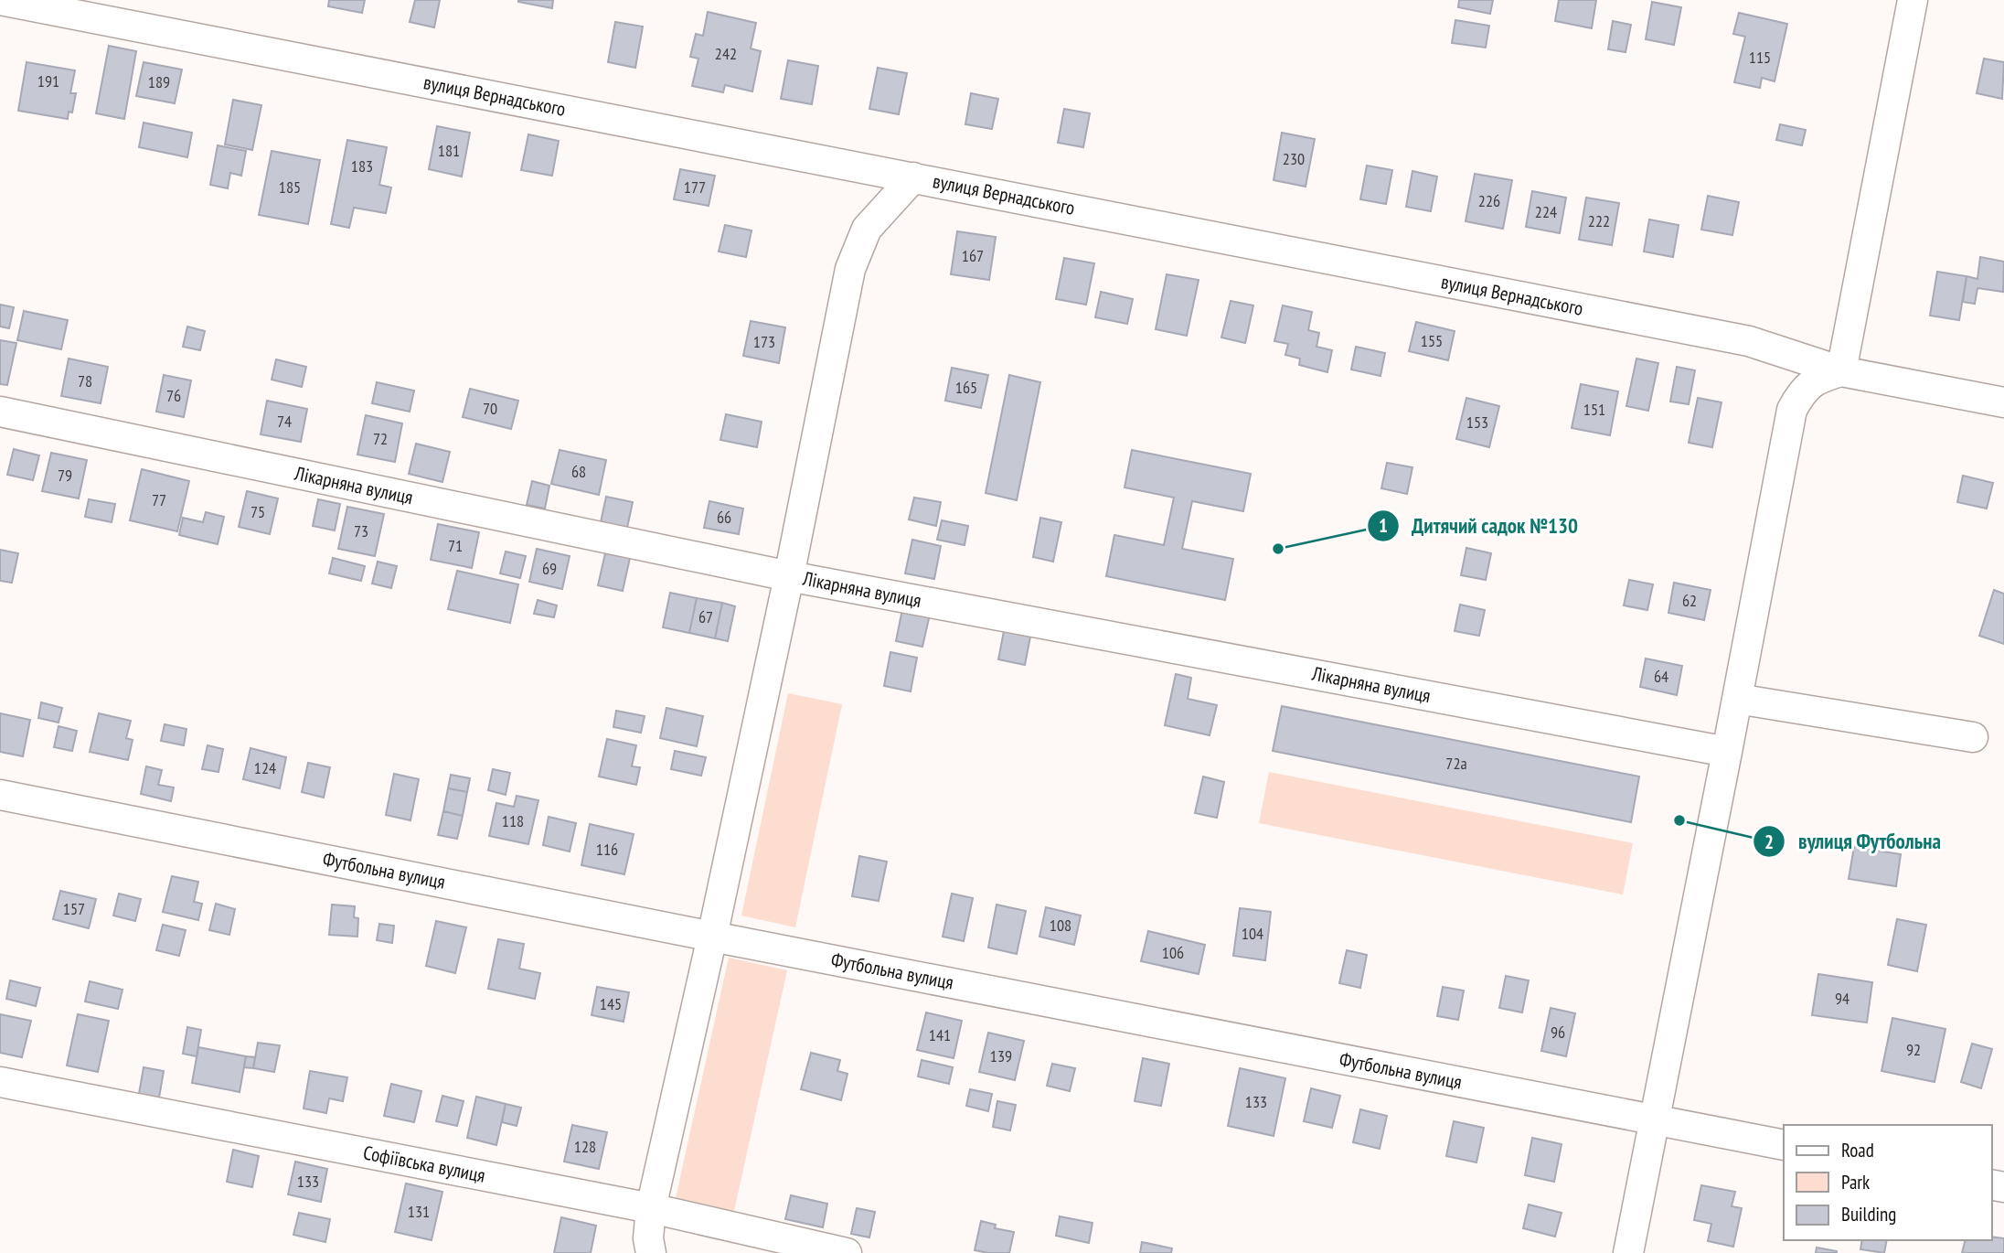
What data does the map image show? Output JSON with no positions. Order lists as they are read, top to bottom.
{
  "streets": {
    "street": [
      "вулиця Вернадського",
      "Лікарняна вулиця",
      "Футбольна вулиця",
      "Софіївська вулиця"
    ]
  },
  "places": ["Дитячий садок №130", "вулиця Футбольна"],
  "house_numbers": [
    "242",
    "115",
    "191",
    "189",
    "181",
    "230",
    "183",
    "185",
    "177",
    "226",
    "224",
    "222",
    "167",
    "155",
    "173",
    "78",
    "165",
    "76",
    "70",
    "151",
    "74",
    "153",
    "72",
    "68",
    "79",
    "77",
    "75",
    "66",
    "73",
    "71",
    "69",
    "62",
    "67",
    "64",
    "72а",
    "124",
    "118",
    "116",
    "157",
    "108",
    "104",
    "106",
    "94",
    "145",
    "96",
    "141",
    "92",
    "139",
    "133",
    "128",
    "133",
    "131"
  ],
  "legend": ["Road", "Park", "Building"]
}
